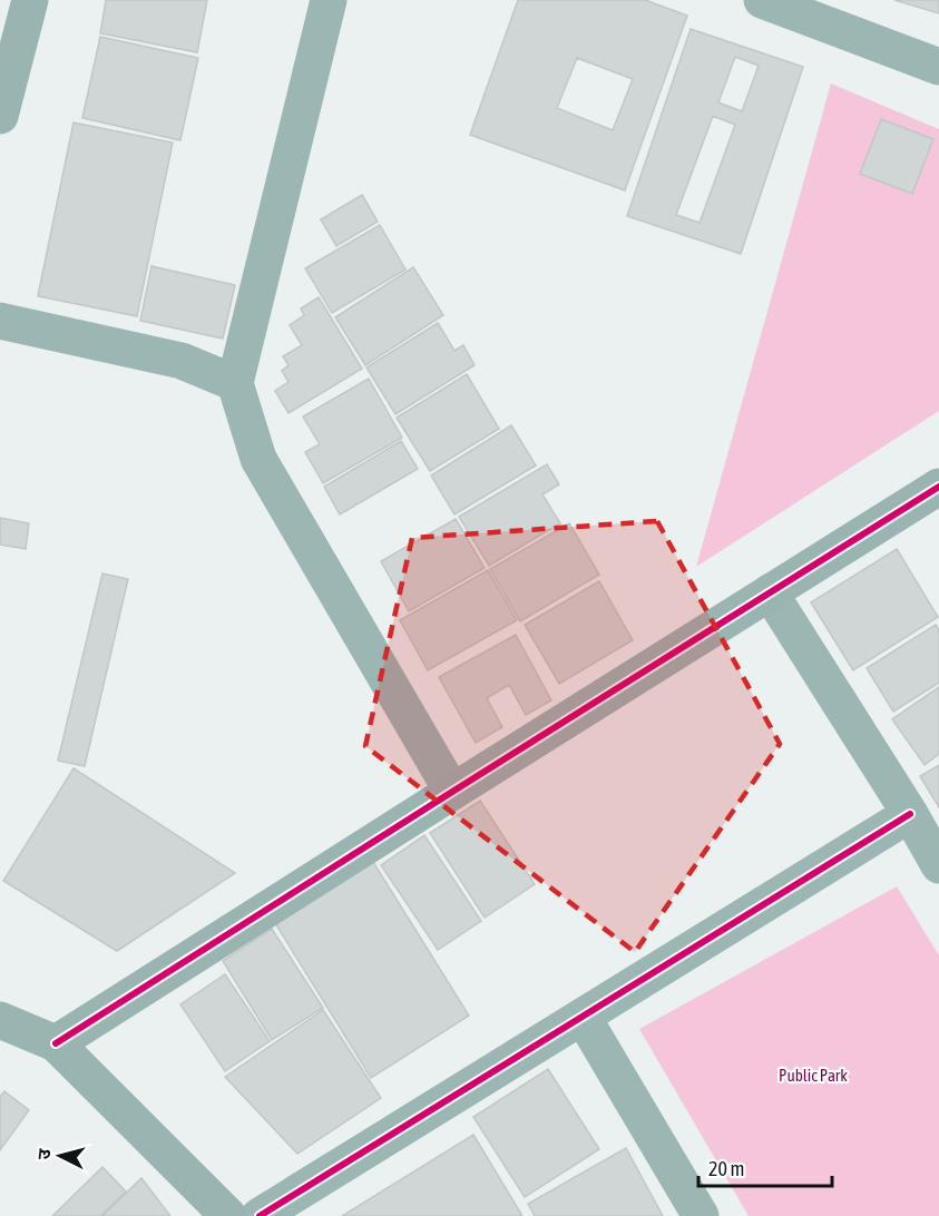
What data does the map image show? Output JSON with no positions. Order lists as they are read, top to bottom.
{
  "parks": ["Public Park"],
  "scale_bar": "20 m",
  "north": "left"
}
